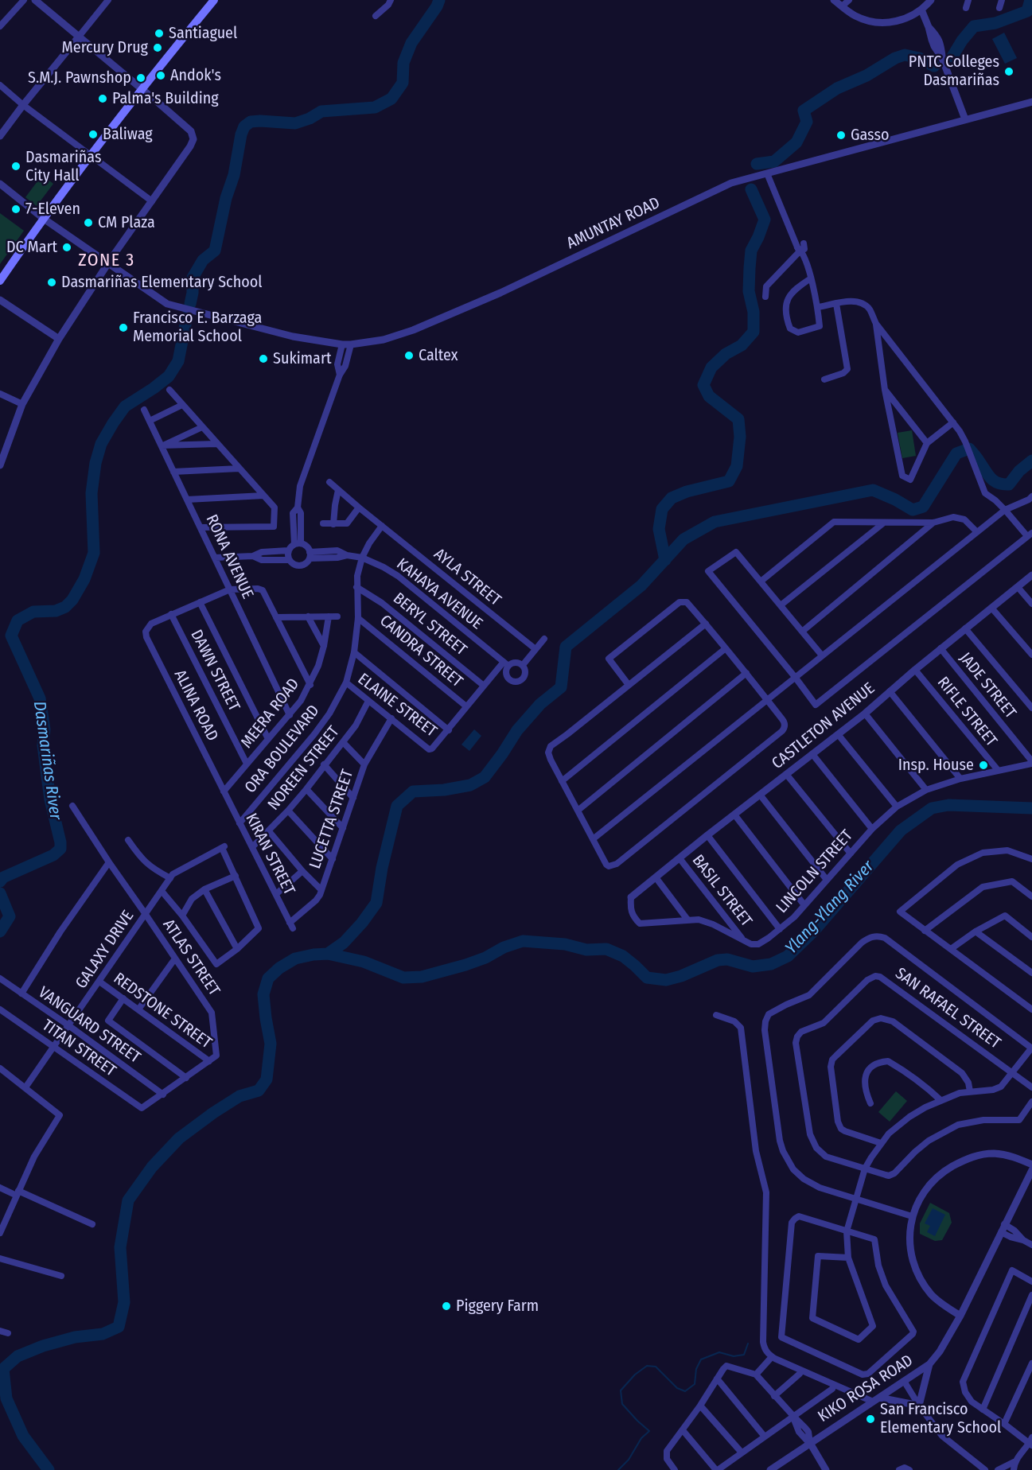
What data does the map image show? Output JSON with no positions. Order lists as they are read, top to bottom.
{
  "streets": {
    "street": [
      "AMUNTAY ROAD",
      "RONA AVENUE",
      "AYLA STREET",
      "KAHAYA AVENUE",
      "BERYL STREET",
      "CANDRA STREET",
      "DAWN STREET",
      "JADE STREET",
      "ALINA ROAD",
      "ELAINE STREET",
      "RIFLE STREET",
      "MEERA ROAD",
      "CASTLETON AVENUE",
      "ORA BOULEVARD",
      "NOREEN STREET",
      "LUCETTA STREET",
      "KIRAN STREET",
      "LINCOLN STREET",
      "BASIL STREET",
      "GALAXY DRIVE",
      "ATLAS STREET",
      "SAN RAFAEL STREET",
      "REDSTONE STREET",
      "VANGUARD STREET",
      "TITAN STREET",
      "KIKO ROSA ROAD"
    ]
  },
  "crossings": [
    ["RONA AVENUE", "MEERA ROAD"],
    ["AYLA STREET", "ORA BOULEVARD"],
    ["KAHAYA AVENUE", "ORA BOULEVARD"],
    ["BERYL STREET", "ORA BOULEVARD"],
    ["CANDRA STREET", "ORA BOULEVARD"],
    ["DAWN STREET", "ALINA ROAD"],
    ["DAWN STREET", "MEERA ROAD"],
    ["JADE STREET", "CASTLETON AVENUE"],
    ["JADE STREET", "LINCOLN STREET"],
    ["ALINA ROAD", "MEERA ROAD"],
    ["ALINA ROAD", "KIRAN STREET"],
    ["ELAINE STREET", "ORA BOULEVARD"],
    ["ELAINE STREET", "NOREEN STREET"],
    ["ELAINE STREET", "LUCETTA STREET"],
    ["RIFLE STREET", "CASTLETON AVENUE"],
    ["RIFLE STREET", "LINCOLN STREET"],
    ["MEERA ROAD", "KIRAN STREET"],
    ["CASTLETON AVENUE", "LINCOLN STREET"],
    ["CASTLETON AVENUE", "BASIL STREET"],
    ["ORA BOULEVARD", "KIRAN STREET"],
    ["NOREEN STREET", "KIRAN STREET"],
    ["LUCETTA STREET", "KIRAN STREET"],
    ["LINCOLN STREET", "BASIL STREET"],
    ["GALAXY DRIVE", "ATLAS STREET"],
    ["GALAXY DRIVE", "REDSTONE STREET"],
    ["GALAXY DRIVE", "VANGUARD STREET"],
    ["GALAXY DRIVE", "TITAN STREET"],
    ["ATLAS STREET", "REDSTONE STREET"],
    ["VANGUARD STREET", "TITAN STREET"]
  ],
  "districts": ["ZONE 3"],
  "water": ["Dasmariñas River", "Ylang-Ylang River"],
  "places": [
    "Santiaguel",
    "Mercury Drug",
    "PNTC Colleges Dasmariñas",
    "Andok's",
    "S.M.J. Pawnshop",
    "Palma's Building",
    "Baliwag",
    "Gasso",
    "Dasmariñas City Hall",
    "7-Eleven",
    "CM Plaza",
    "DC Mart",
    "Dasmariñas Elementary School",
    "Francisco E. Barzaga Memorial School",
    "Caltex",
    "Sukimart",
    "Insp. House",
    "Piggery Farm",
    "San Francisco Elementary School"
  ]
}
